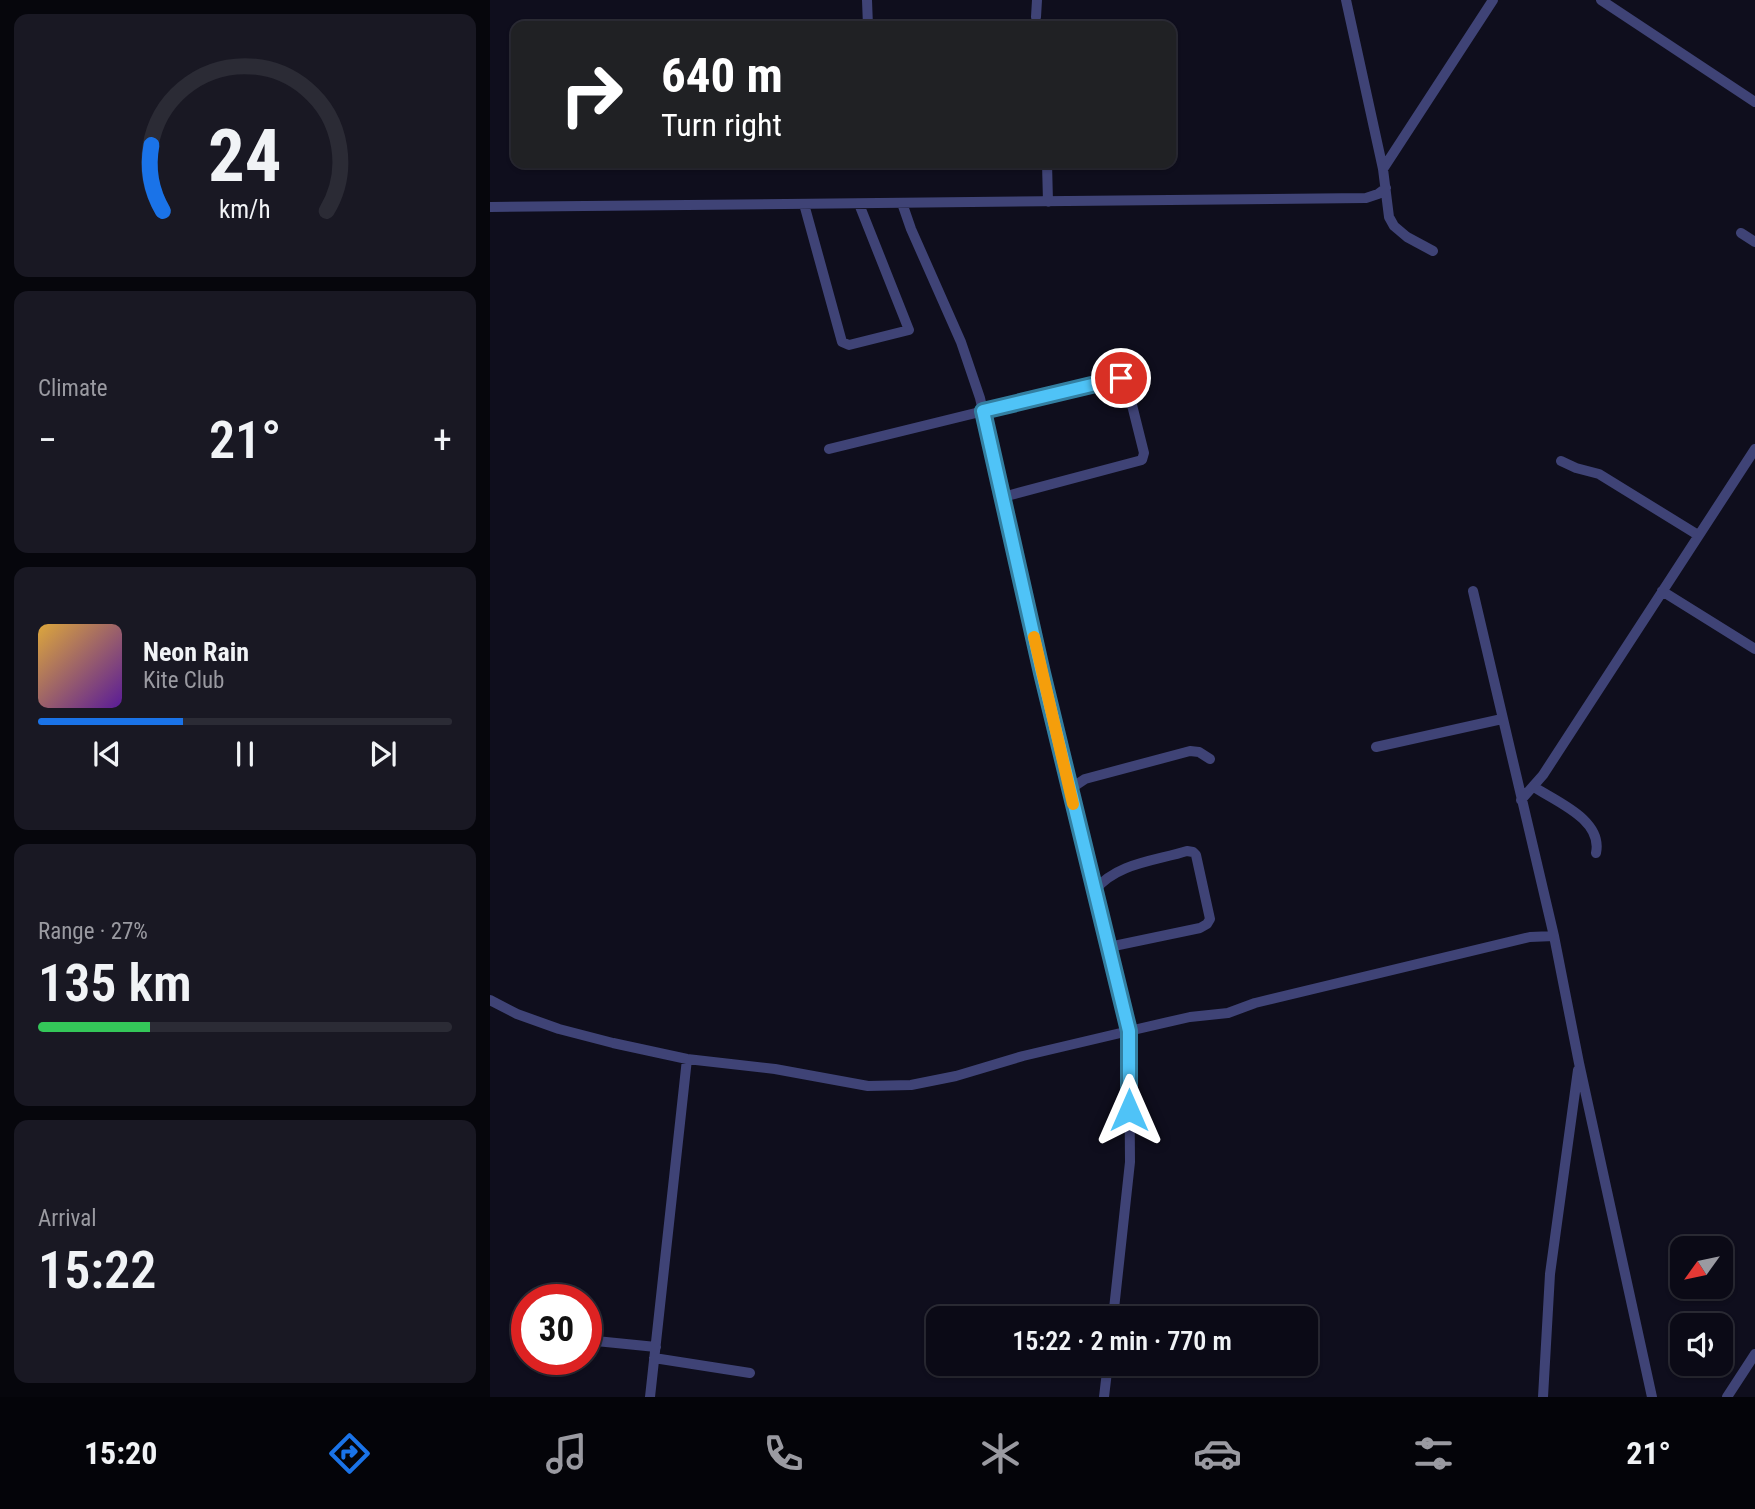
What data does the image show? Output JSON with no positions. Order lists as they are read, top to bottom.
{
  "north": "bottom left",
  "page": {
    "turn": ["640 m", "Turn right"],
    "tile": [
      "Climate",
      ["Range · 27%", "135 km"],
      ["Arrival", "15:22"]
    ],
    "heat": ["−", "21°", "+"],
    "song": ["Neon Rain", "Kite Club"],
    "limit": "30",
    "trip": "15:22 · 2 min · 770 m",
    "tabs": ["15:20", "21°"],
    "gauge": ["24", "km/h"]
  }
}
